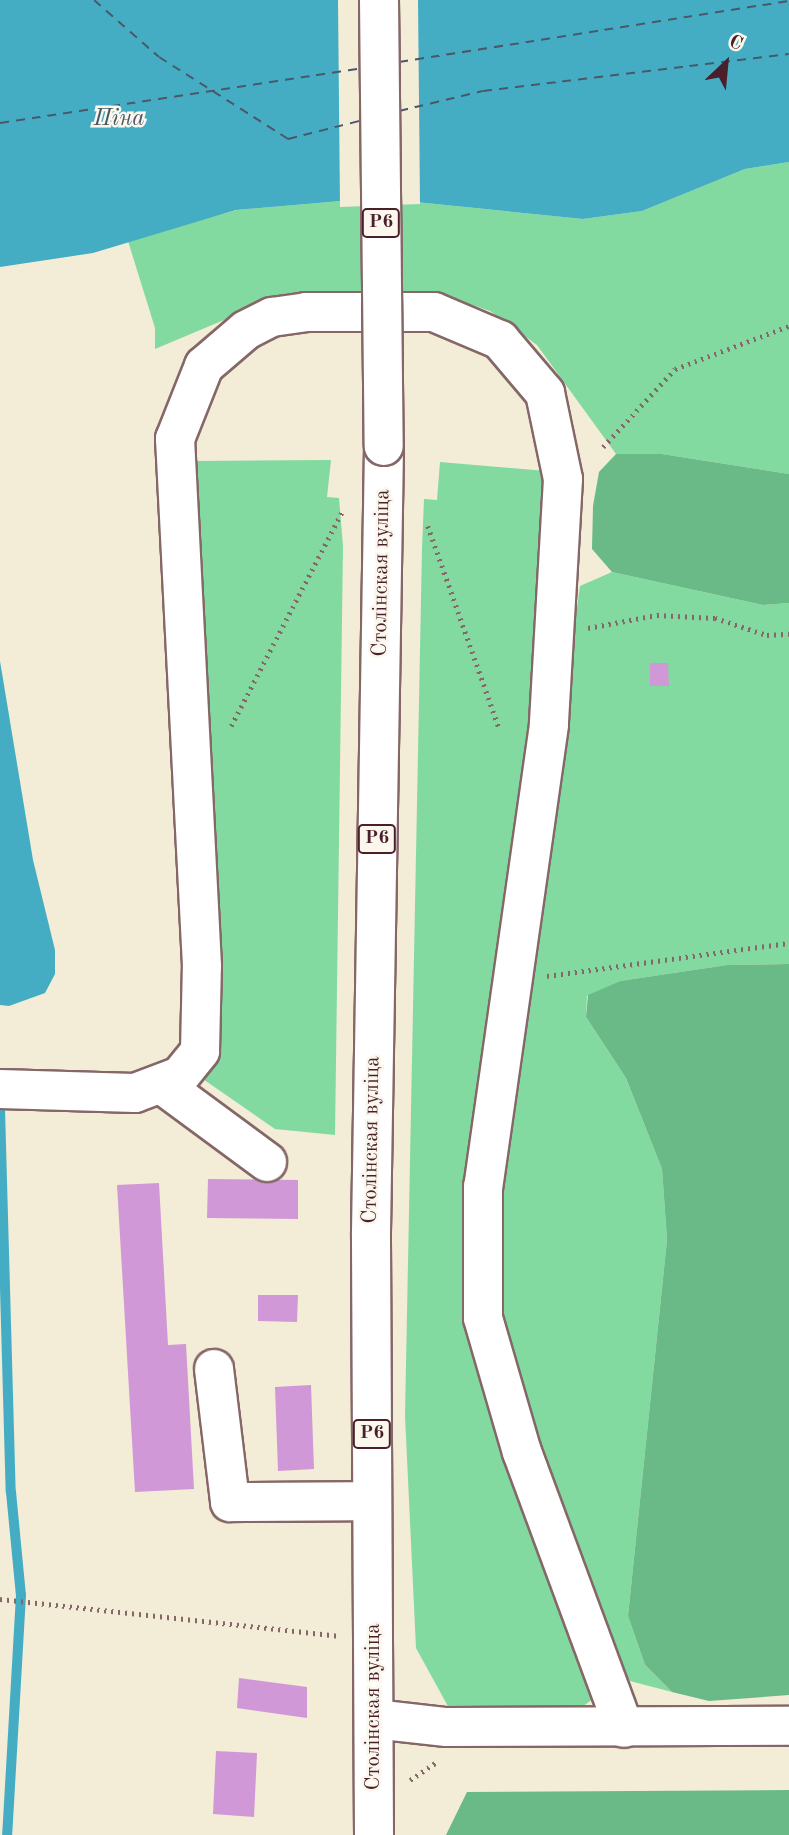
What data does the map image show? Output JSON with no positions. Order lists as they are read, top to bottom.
{
  "streets": {
    "main road": ["Р6", "Столінская вуліца"]
  },
  "water": ["Піна"],
  "north": "top right"
}
